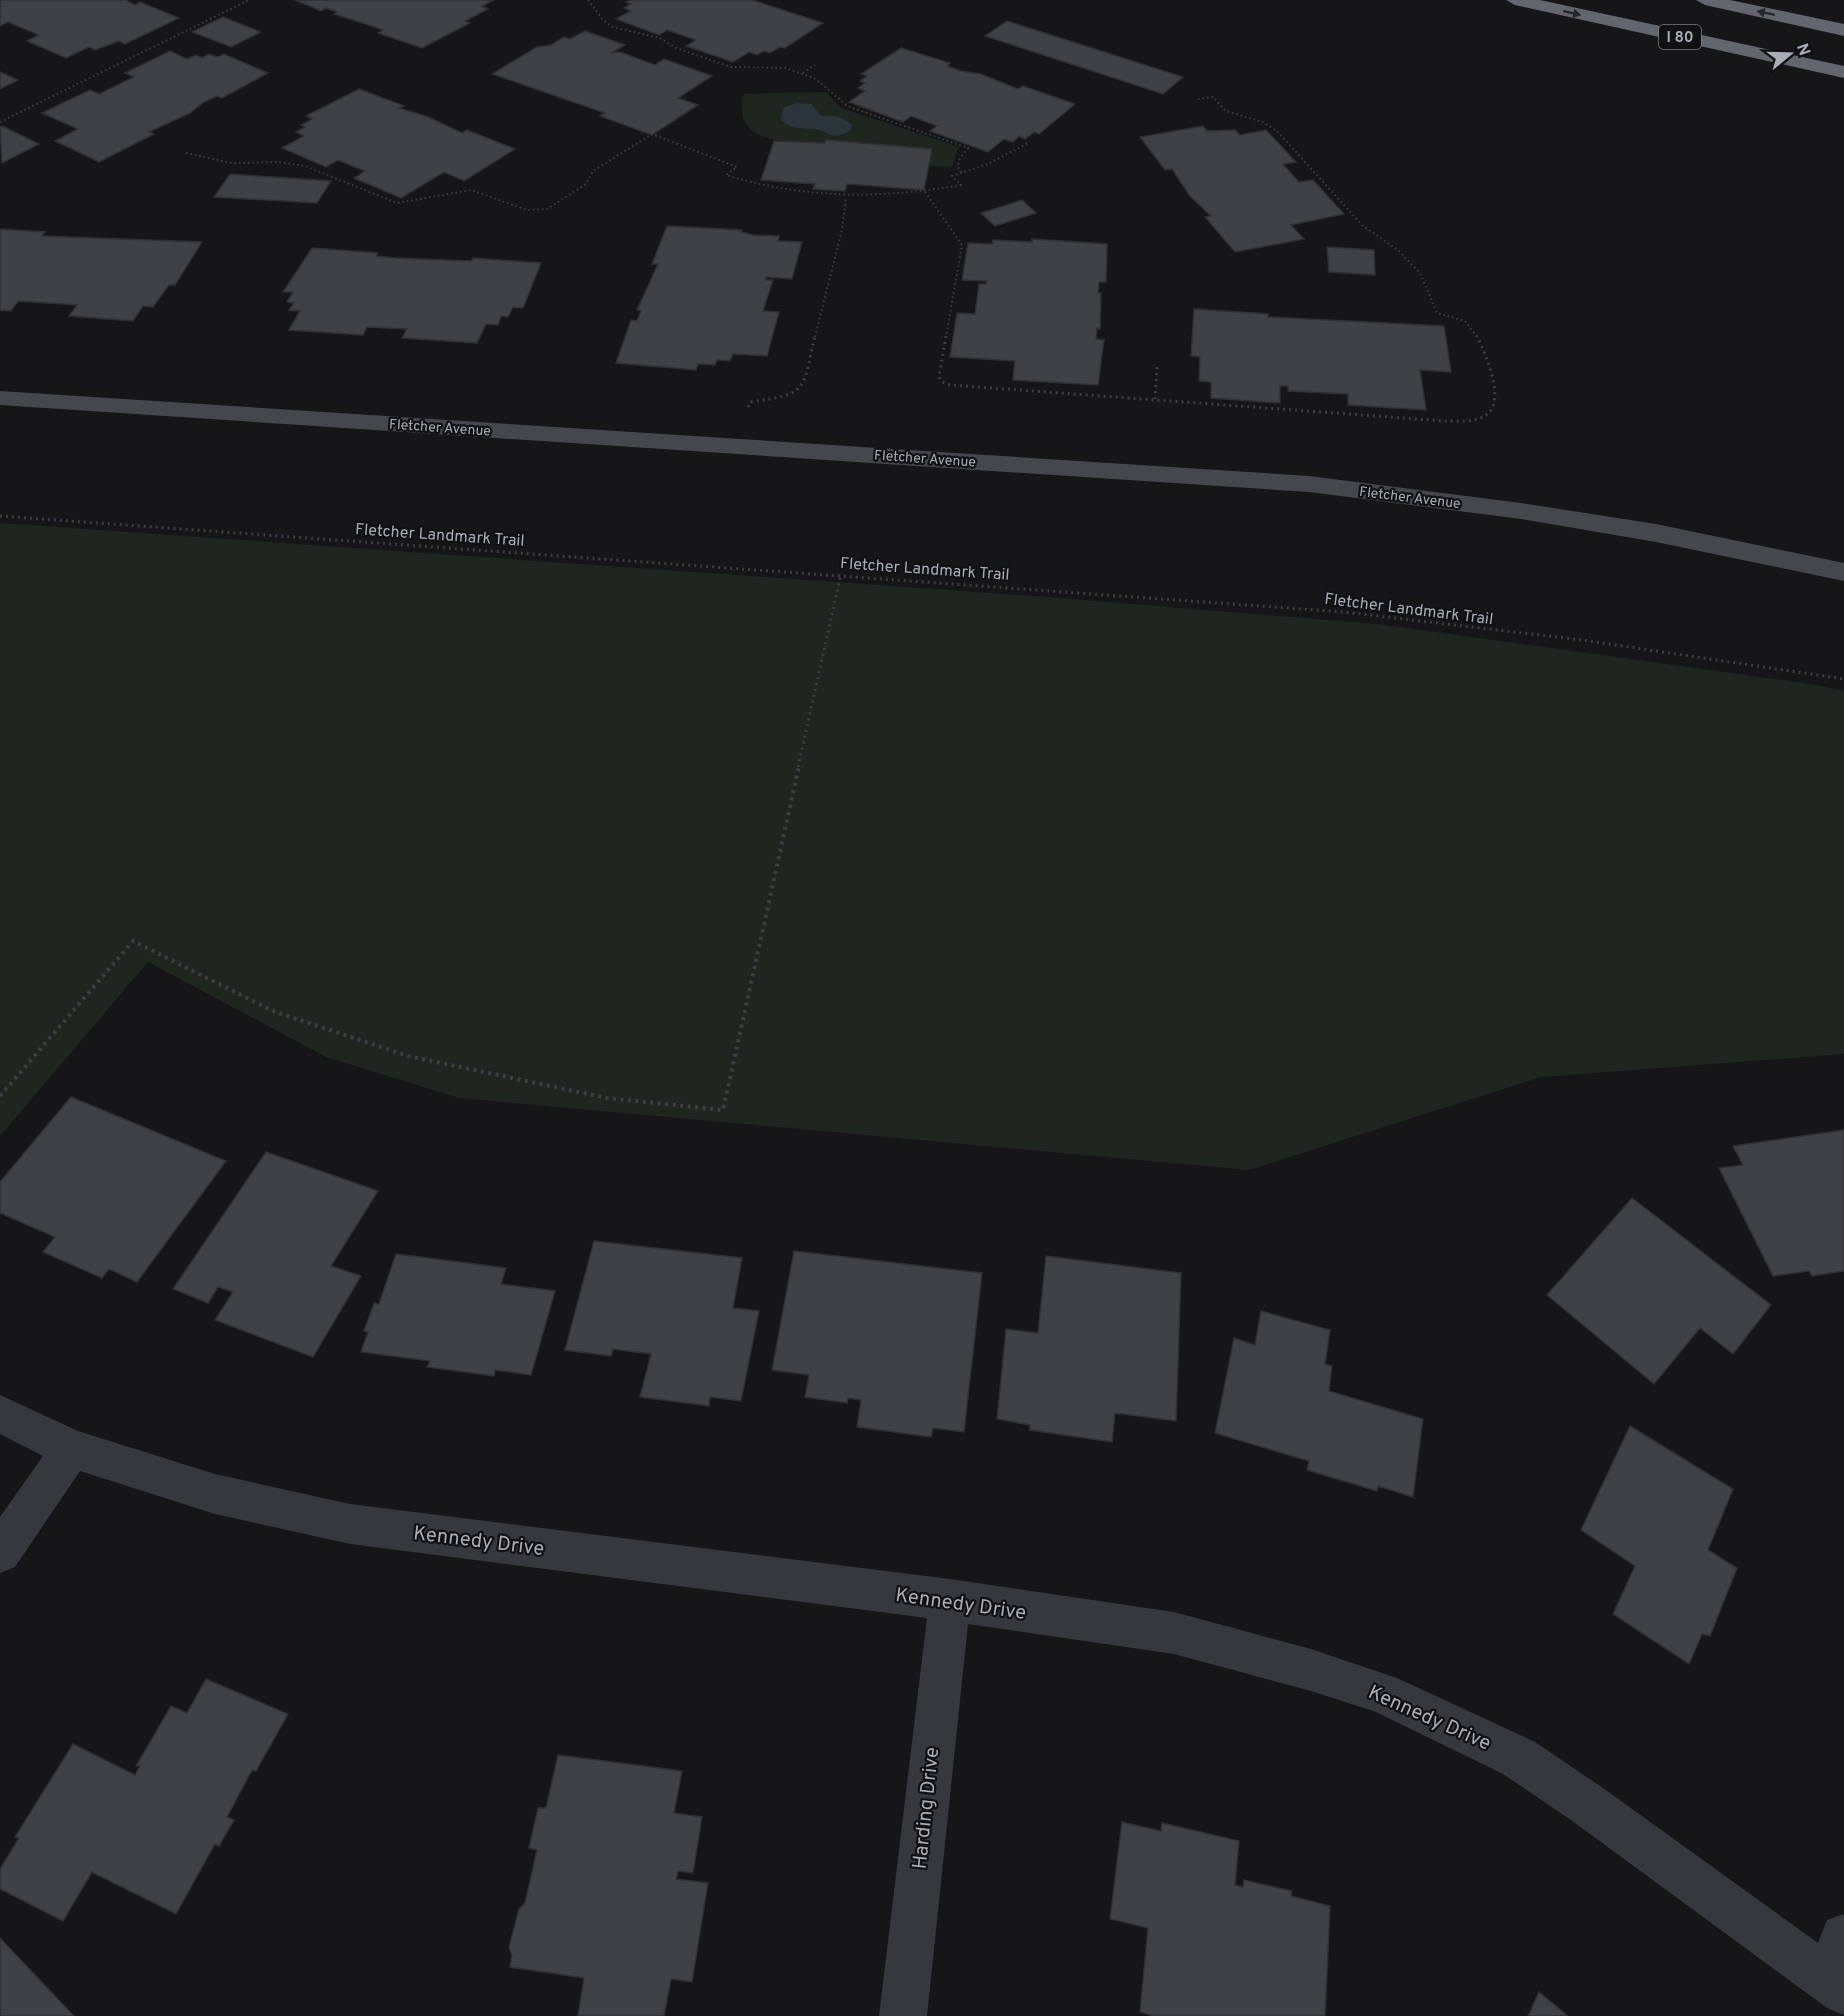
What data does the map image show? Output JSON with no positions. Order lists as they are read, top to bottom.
{
  "streets": {
    "highway": ["I 80"],
    "main road": ["Fletcher Avenue"],
    "street": ["Kennedy Drive", "Harding Drive"],
    "path": ["Fletcher Landmark Trail"]
  },
  "crossings": [
    ["Kennedy Drive", "Harding Drive"]
  ],
  "north": "right"
}
